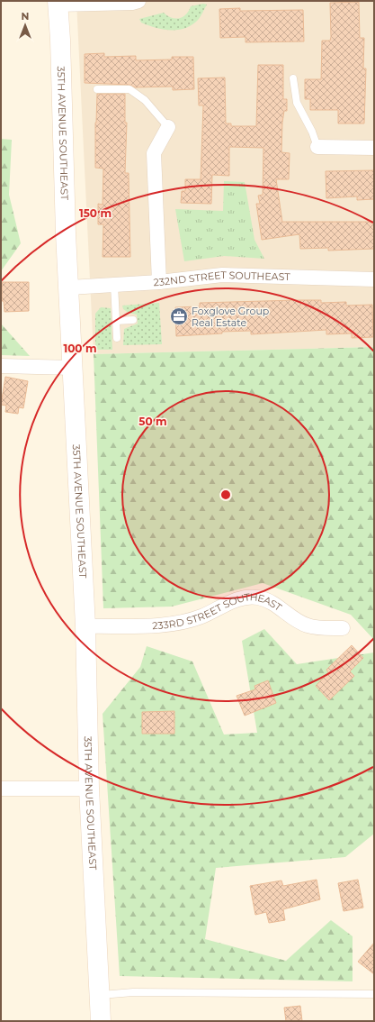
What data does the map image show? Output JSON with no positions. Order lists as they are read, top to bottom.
{
  "streets": {
    "street": ["35TH AVENUE SOUTHEAST", "232ND STREET SOUTHEAST", "233RD STREET SOUTHEAST"]
  },
  "crossings": [
    ["35TH AVENUE SOUTHEAST", "232ND STREET SOUTHEAST"],
    ["35TH AVENUE SOUTHEAST", "233RD STREET SOUTHEAST"]
  ],
  "places": {
    "office": ["Foxglove Group Real Estate"]
  },
  "north": "top",
  "rings": ["150 m", "100 m", "50 m"]
}
